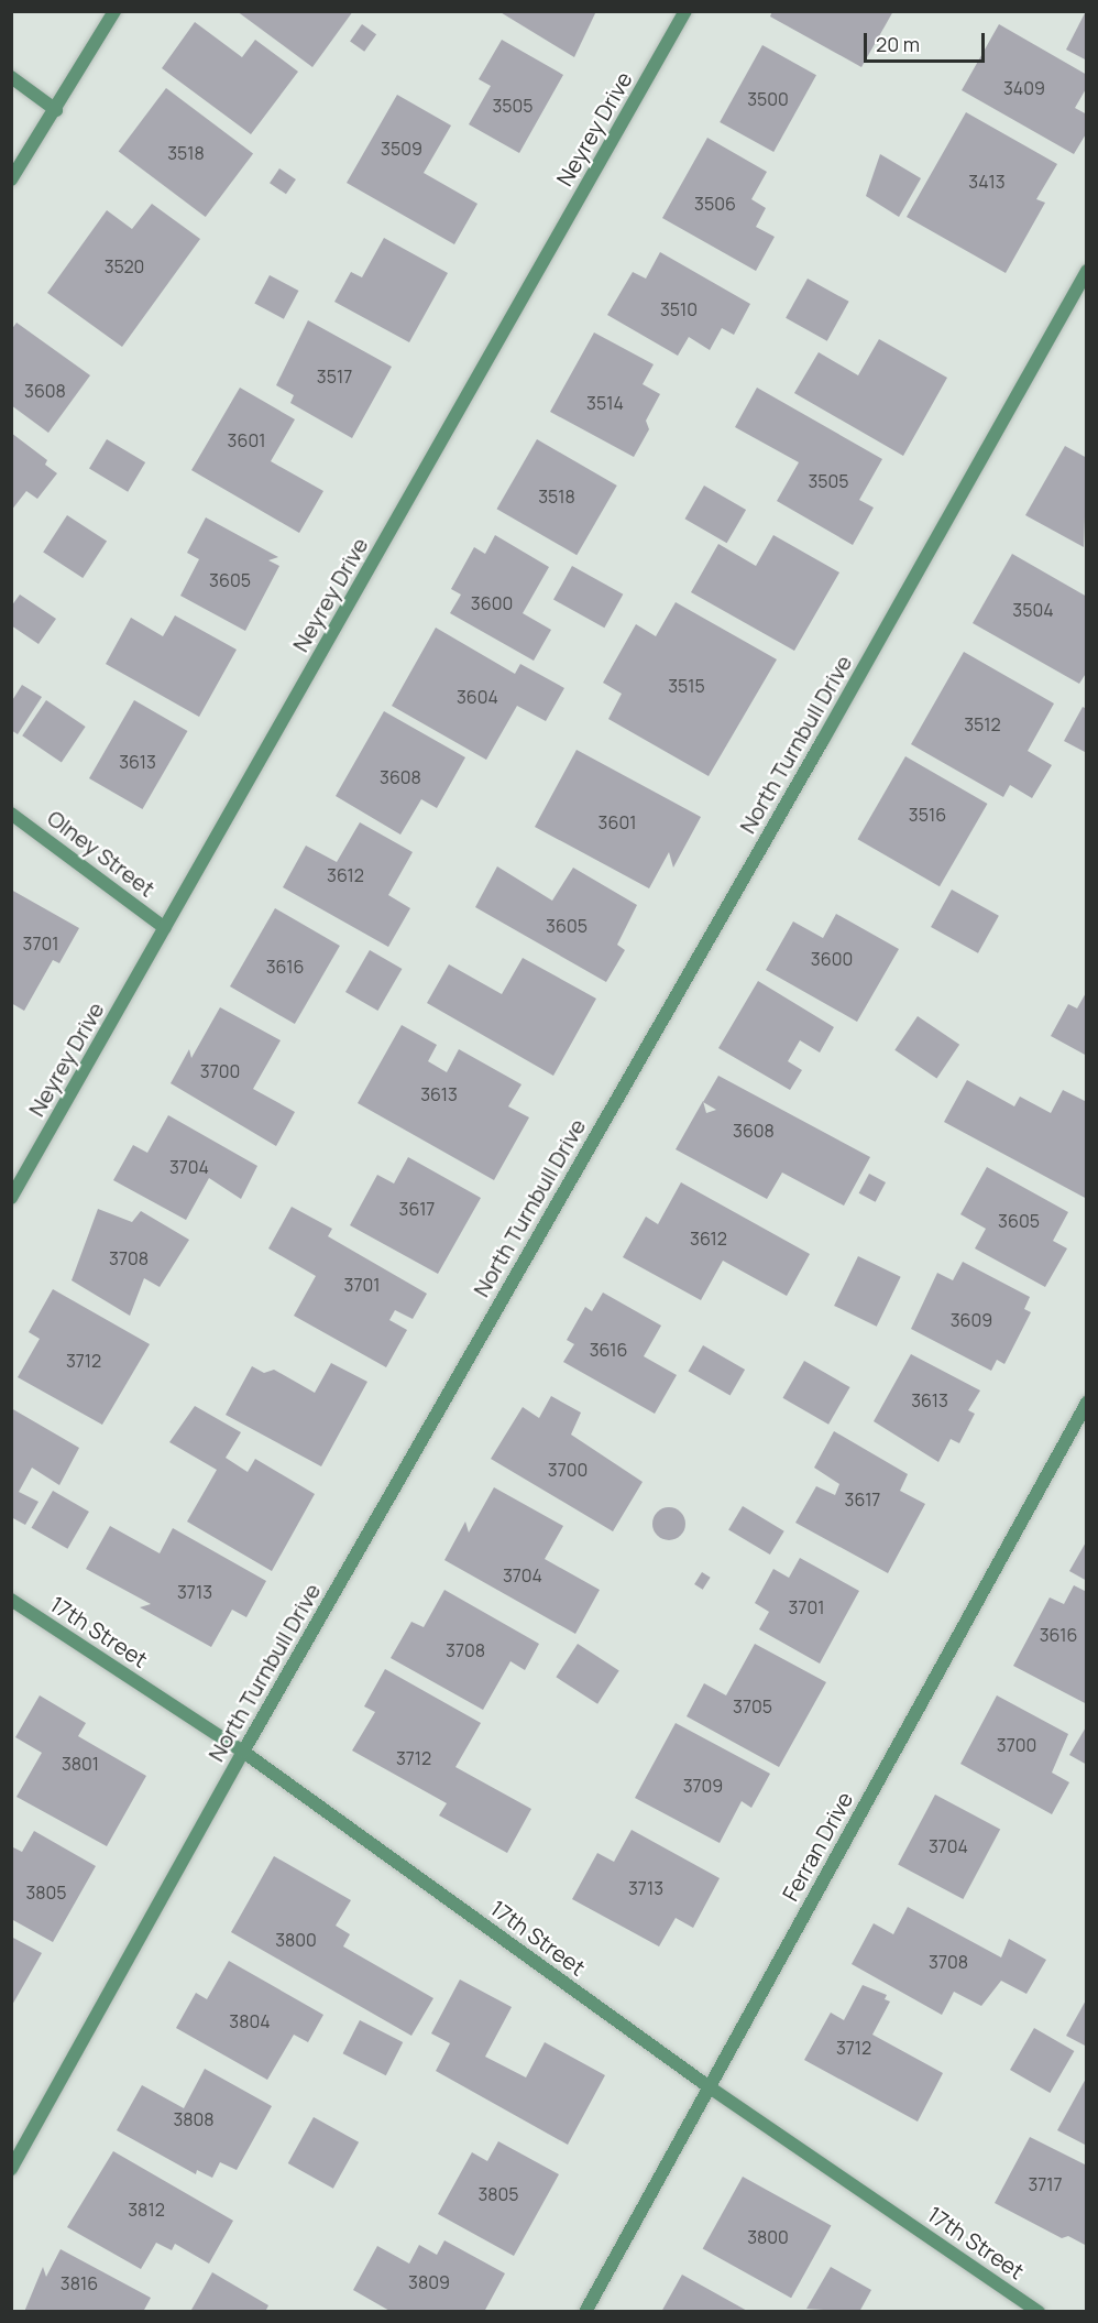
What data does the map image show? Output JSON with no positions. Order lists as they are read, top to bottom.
{
  "streets": {
    "street": [
      "Neyrey Drive",
      "North Turnbull Drive",
      "Olney Street",
      "17th Street",
      "Ferran Drive"
    ]
  },
  "crossings": [
    ["Neyrey Drive", "Olney Street"],
    ["North Turnbull Drive", "17th Street"],
    ["17th Street", "Ferran Drive"]
  ],
  "house_numbers": [
    "3409",
    "3500",
    "3505",
    "3509",
    "3518",
    "3413",
    "3506",
    "3520",
    "3510",
    "3517",
    "3608",
    "3514",
    "3601",
    "3505",
    "3518",
    "3605",
    "3600",
    "3504",
    "3515",
    "3604",
    "3512",
    "3613",
    "3608",
    "3516",
    "3601",
    "3612",
    "3605",
    "3701",
    "3600",
    "3616",
    "3700",
    "3613",
    "3608",
    "3704",
    "3617",
    "3605",
    "3612",
    "3708",
    "3701",
    "3609",
    "3616",
    "3712",
    "3613",
    "3700",
    "3617",
    "3704",
    "3713",
    "3701",
    "3616",
    "3708",
    "3705",
    "3700",
    "3712",
    "3801",
    "3709",
    "3704",
    "3713",
    "3805",
    "3800",
    "3708",
    "3804",
    "3712",
    "3808",
    "3717",
    "3805",
    "3812",
    "3800",
    "3809",
    "3816"
  ],
  "scale_bar": "20 m"
}
